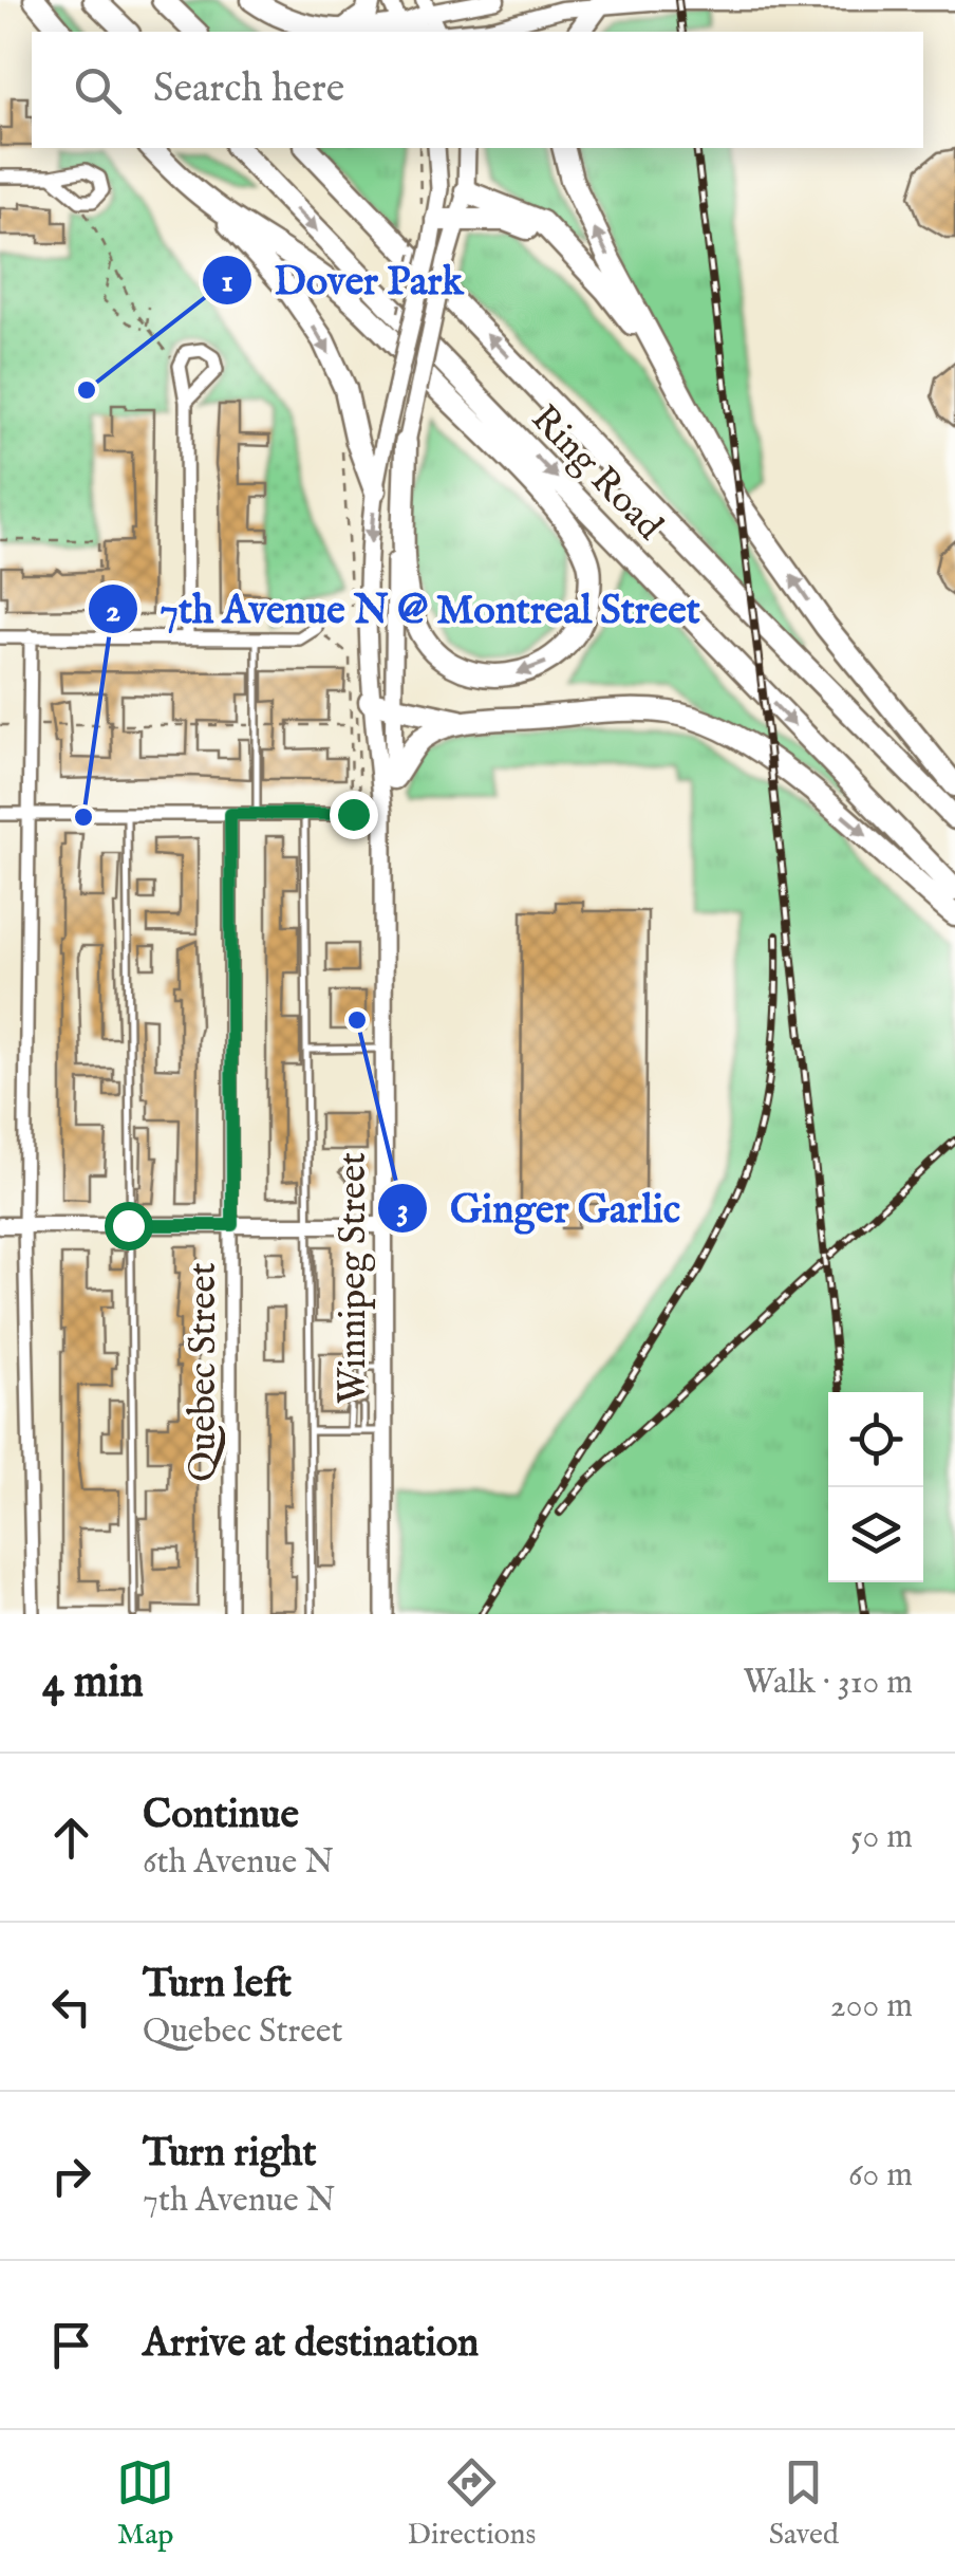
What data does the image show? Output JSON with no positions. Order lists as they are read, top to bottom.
{
  "streets": {
    "highway": ["Ring Road"],
    "main road": ["Winnipeg Street"],
    "street": ["Quebec Street"]
  },
  "places": ["Dover Park", "7th Avenue N @ Montreal Street", "Ginger Garlic"],
  "page": {
    "search": "Search here",
    "heading": ["4 min", "Walk · 310 m"],
    "list": [
      ["Continue", "6th Avenue N", "50 m"],
      ["Turn left", "Quebec Street", "200 m"],
      ["Turn right", "7th Avenue N", "60 m"],
      "Arrive at destination"
    ],
    "nav": ["Map", "Directions", "Saved"]
  }
}
